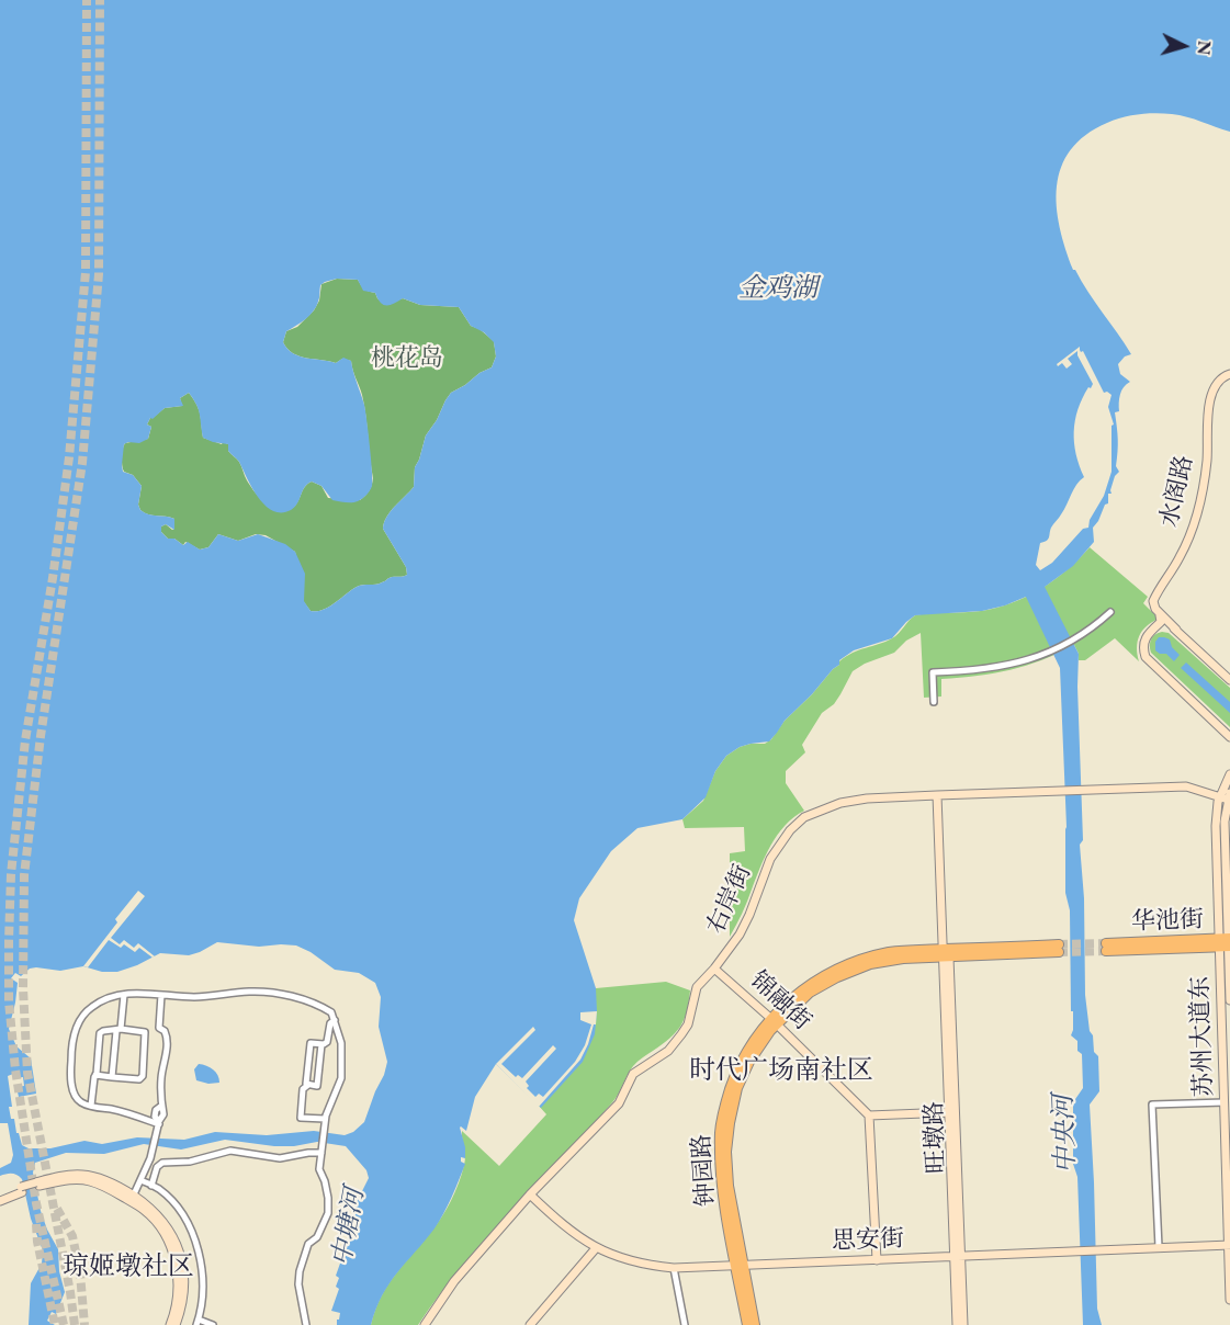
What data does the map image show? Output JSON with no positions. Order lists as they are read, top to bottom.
{
  "streets": {
    "main road": ["华池街", "钟园路"],
    "street": [
      "水阁路",
      "右岸街",
      "锦融街",
      "苏州大道东",
      "旺墩路",
      "思安街"
    ]
  },
  "crossings": [
    ["右岸街", "锦融街"],
    ["右岸街", "苏州大道东"],
    ["右岸街", "旺墩路"],
    ["右岸街", "思安街"],
    ["华池街", "苏州大道东"],
    ["锦融街", "钟园路"],
    ["苏州大道东", "思安街"],
    ["旺墩路", "钟园路"],
    ["旺墩路", "思安街"],
    ["钟园路", "思安街"]
  ],
  "districts": ["时代广场南社区", "琼姬墩社区"],
  "water": ["金鸡湖", "中央河", "中塘河"],
  "parks": ["桃花岛"],
  "north": "right"
}
